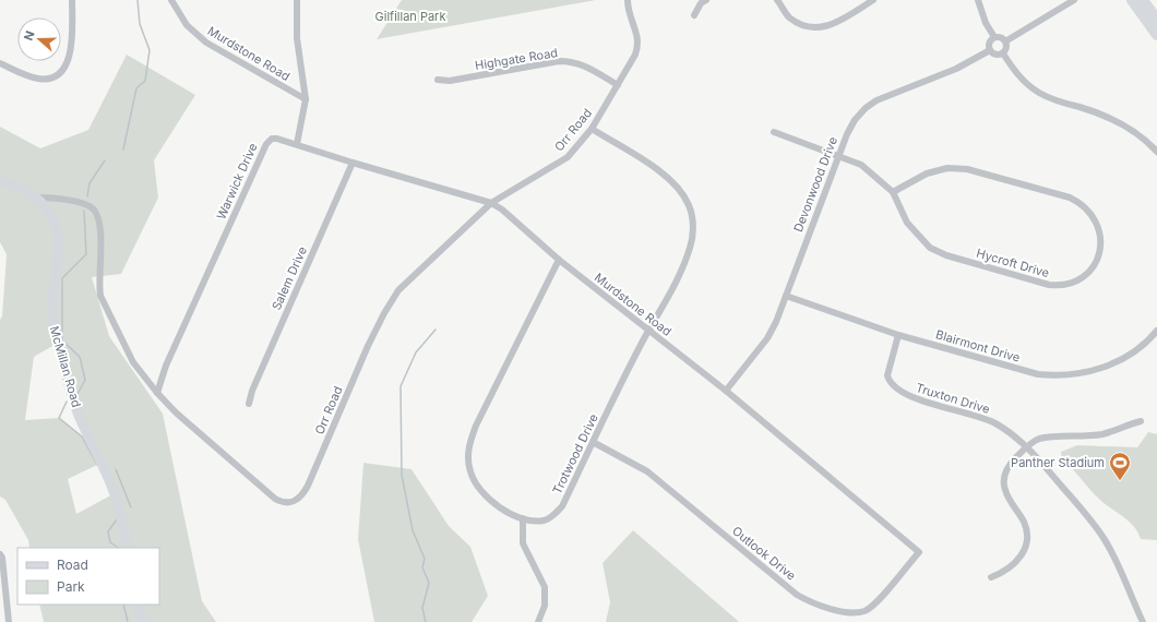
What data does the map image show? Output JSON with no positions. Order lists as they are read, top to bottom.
{
  "streets": {
    "street": [
      "Murdstone Road",
      "Highgate Road",
      "Orr Road",
      "Warwick Drive",
      "Devonwood Drive",
      "Hycroft Drive",
      "Salem Drive",
      "Blairmont Drive",
      "McMillan Road",
      "Truxton Drive",
      "Trotwood Drive",
      "Outlook Drive"
    ]
  },
  "crossings": [
    ["Murdstone Road", "Orr Road"],
    ["Murdstone Road", "Warwick Drive"],
    ["Murdstone Road", "Devonwood Drive"],
    ["Murdstone Road", "Salem Drive"],
    ["Murdstone Road", "Trotwood Drive"],
    ["Murdstone Road", "Outlook Drive"],
    ["Highgate Road", "Orr Road"],
    ["Orr Road", "Warwick Drive"],
    ["Orr Road", "McMillan Road"],
    ["Orr Road", "Trotwood Drive"],
    ["Devonwood Drive", "Hycroft Drive"],
    ["Devonwood Drive", "Blairmont Drive"],
    ["Blairmont Drive", "Truxton Drive"],
    ["Trotwood Drive", "Outlook Drive"]
  ],
  "parks": ["Gilfillan Park"],
  "places": {
    "sports": ["Panther Stadium"]
  },
  "legend": ["Road", "Park"],
  "north": "left"
}
